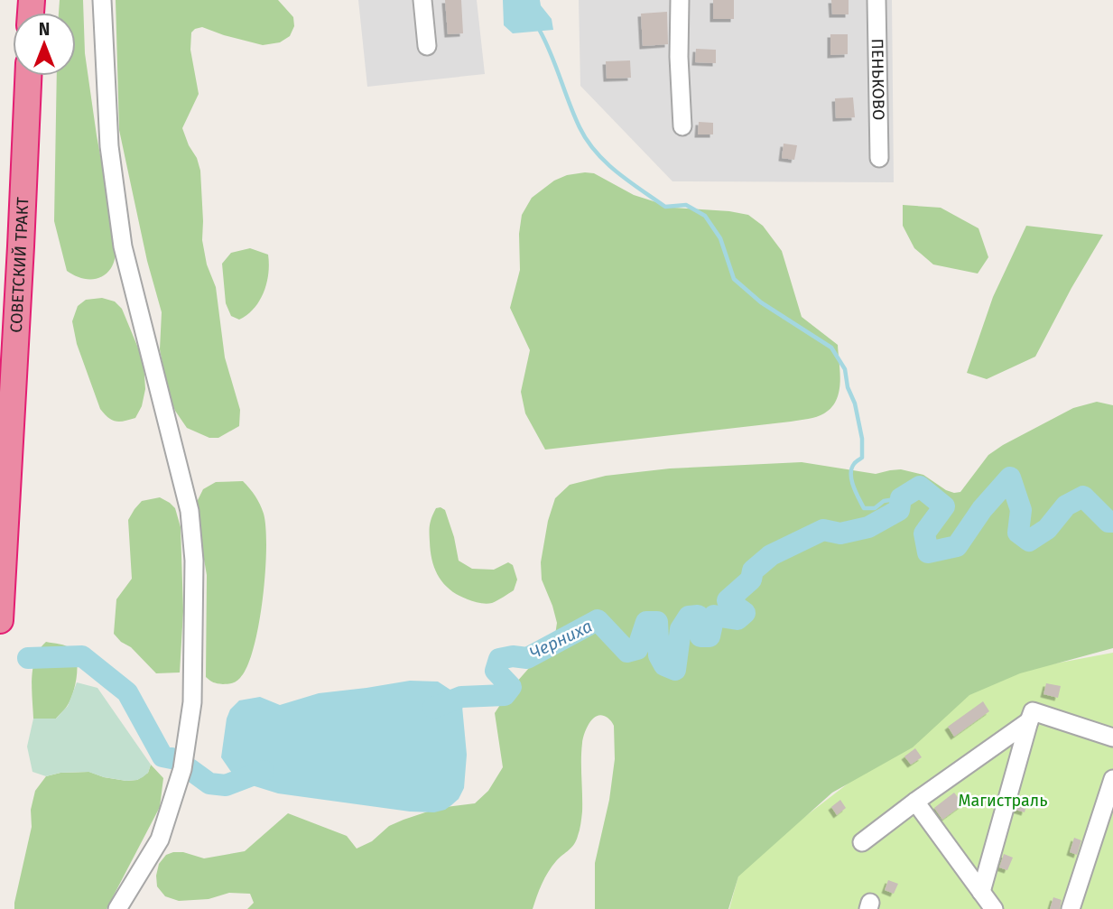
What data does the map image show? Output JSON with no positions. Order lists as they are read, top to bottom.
{
  "streets": {
    "highway": ["СОВЕТСКИЙ ТРАКТ"],
    "street": ["ПЕНЬКОВО"]
  },
  "water": ["Черниха"],
  "parks": ["Магистраль"],
  "north": "top"
}
